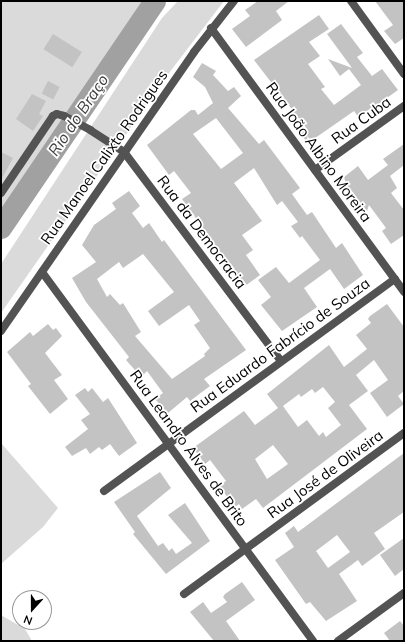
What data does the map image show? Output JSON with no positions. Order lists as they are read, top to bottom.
{
  "streets": {
    "street": [
      "Rua Cuba",
      "Rua João Albino Moreira",
      "Rua Manoel Calixto Rodrigues",
      "Rua da Democracia",
      "Rua Eduardo Fabrício de Souza",
      "Rua Leandro Alves de Brito",
      "Rua José de Oliveira"
    ]
  },
  "crossings": [
    ["Rua Cuba", "Rua João Albino Moreira"],
    ["Rua João Albino Moreira", "Rua Manoel Calixto Rodrigues"],
    ["Rua João Albino Moreira", "Rua Eduardo Fabrício de Souza"],
    ["Rua Manoel Calixto Rodrigues", "Rua da Democracia"],
    ["Rua Manoel Calixto Rodrigues", "Rua Leandro Alves de Brito"],
    ["Rua da Democracia", "Rua Eduardo Fabrício de Souza"],
    ["Rua Eduardo Fabrício de Souza", "Rua Leandro Alves de Brito"],
    ["Rua Leandro Alves de Brito", "Rua José de Oliveira"]
  ],
  "water": ["Rio do Braço"],
  "north": "bottom"
}
